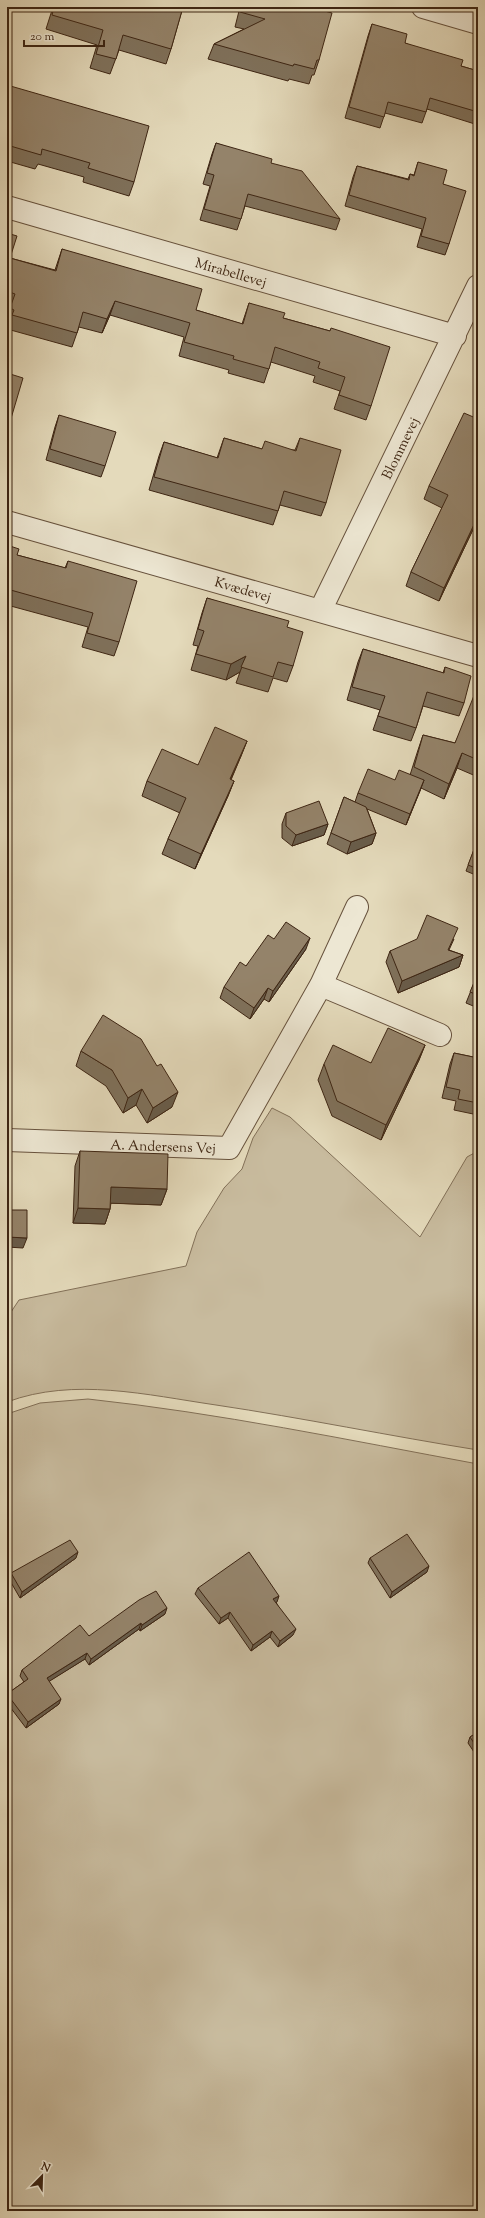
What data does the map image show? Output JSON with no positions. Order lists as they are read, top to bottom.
{
  "streets": {
    "street": [
      "Mirabellevej",
      "Blommevej",
      "Kvædevej",
      "A. Andersens Vej"
    ]
  },
  "crossings": [
    ["Mirabellevej", "Blommevej"],
    ["Blommevej", "Kvædevej"]
  ],
  "scale_bar": "20 m",
  "north": "top right"
}
